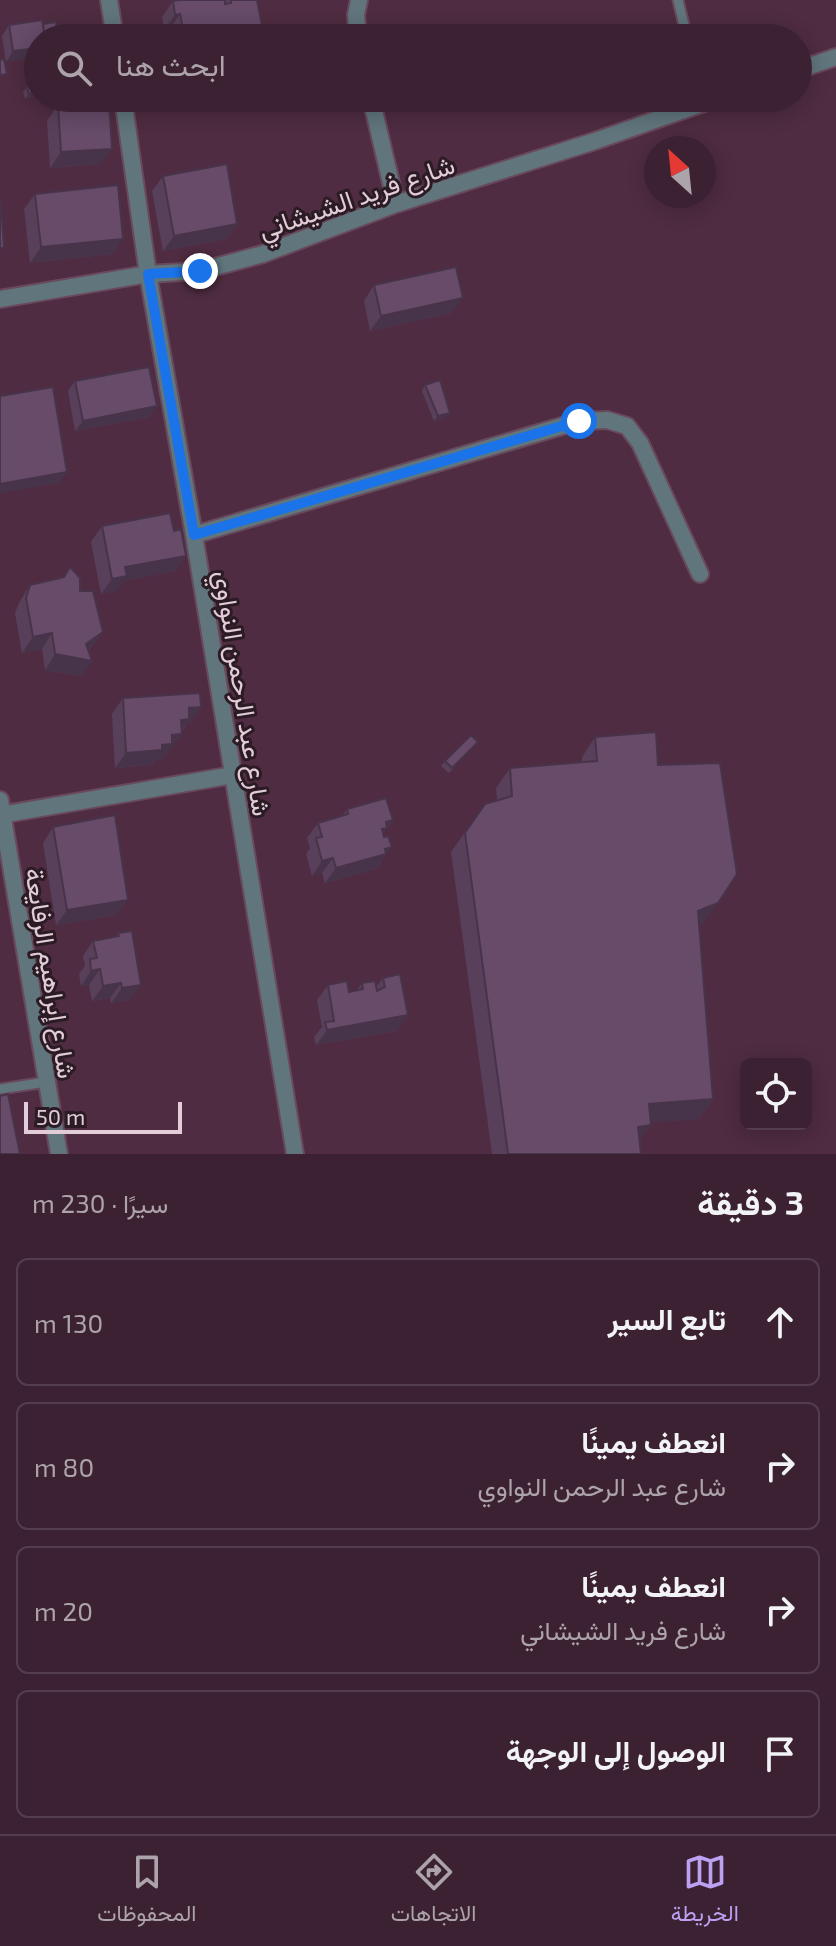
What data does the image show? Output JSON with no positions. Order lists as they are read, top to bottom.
{
  "streets": {
    "street": ["شارع فريد الشيشاني", "شارع عبد الرحمن النواوي", "شارع إبراهيم الرفايعة"]
  },
  "crossings": [
    ["شارع فريد الشيشاني", "شارع عبد الرحمن النواوي"]
  ],
  "scale_bar": "50 m",
  "north": "top left",
  "page": {
    "search": "ابحث هنا",
    "scale": "50 m",
    "heading": ["3 دقيقة", "سيرًا · 230 m"],
    "list": [
      ["تابع السير", "130 m"],
      ["انعطف يمينًا", "شارع عبد الرحمن النواوي", "80 m"],
      ["انعطف يمينًا", "شارع فريد الشيشاني", "20 m"],
      "الوصول إلى الوجهة"
    ],
    "nav": ["الخريطة", "الاتجاهات", "المحفوظات"]
  }
}
